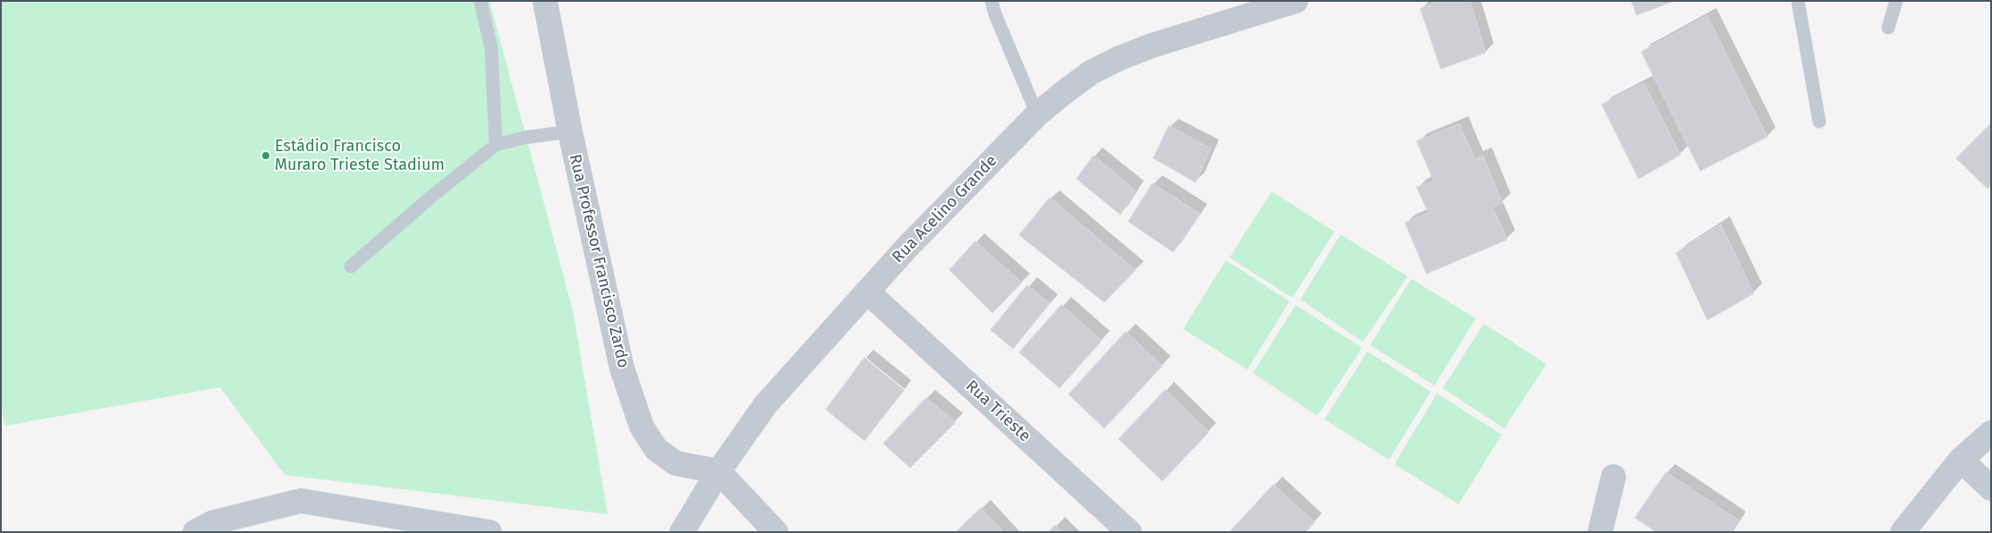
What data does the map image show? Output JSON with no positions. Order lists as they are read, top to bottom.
{
  "streets": {
    "street": ["Rua Acelino Grande", "Rua Professor Francisco Zardo", "Rua Trieste"]
  },
  "crossings": [
    ["Rua Acelino Grande", "Rua Professor Francisco Zardo"],
    ["Rua Acelino Grande", "Rua Trieste"]
  ],
  "places": ["Estádio Francisco Muraro Trieste Stadium"]
}
